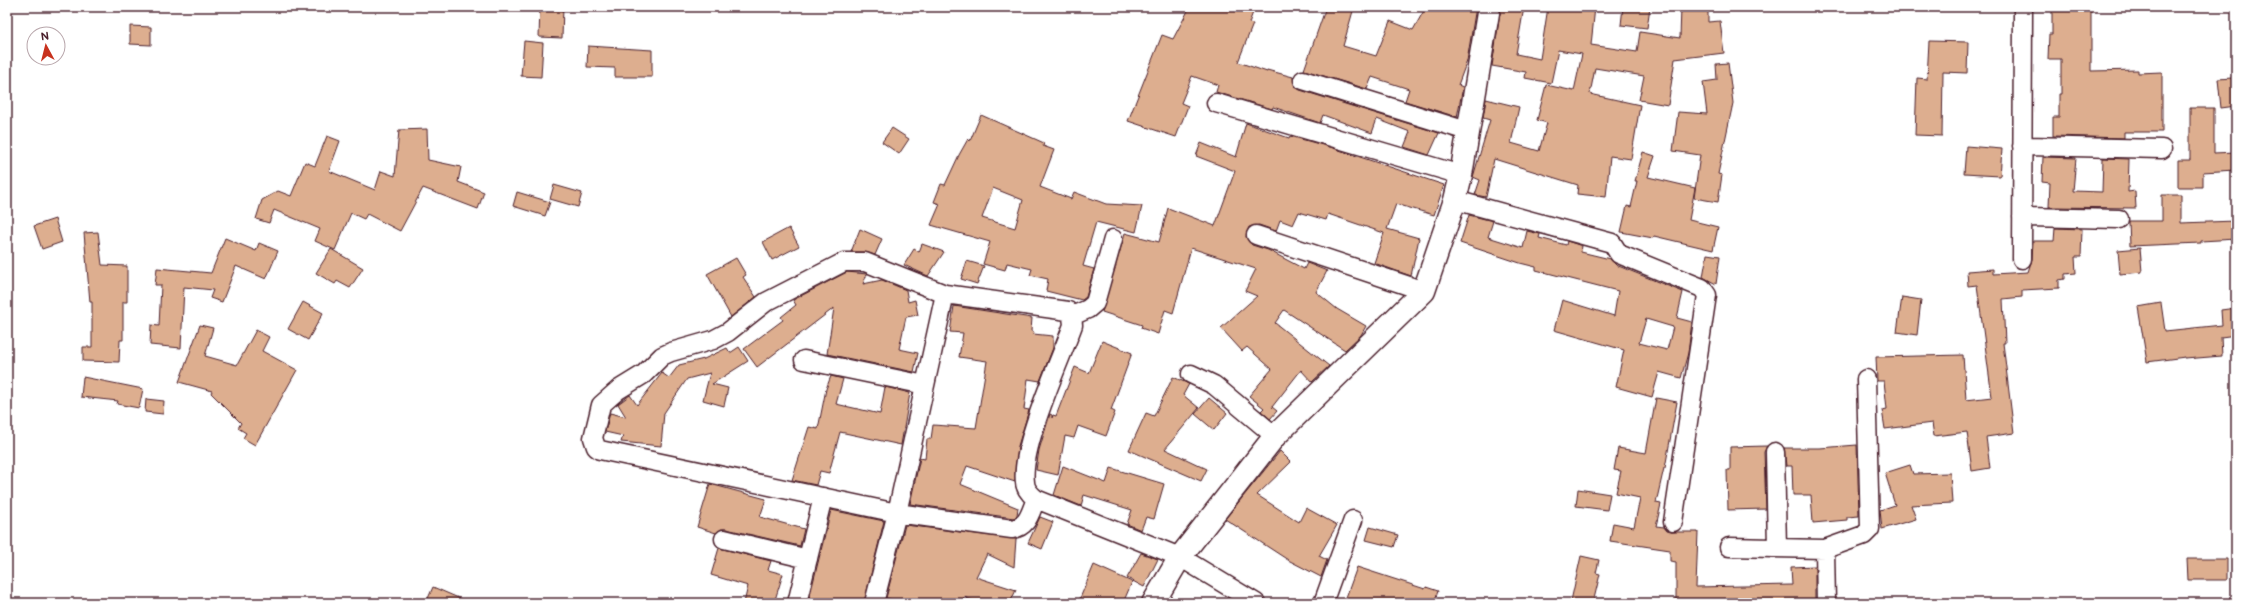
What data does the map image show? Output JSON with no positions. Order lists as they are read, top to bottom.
{
  "north": "top"
}
